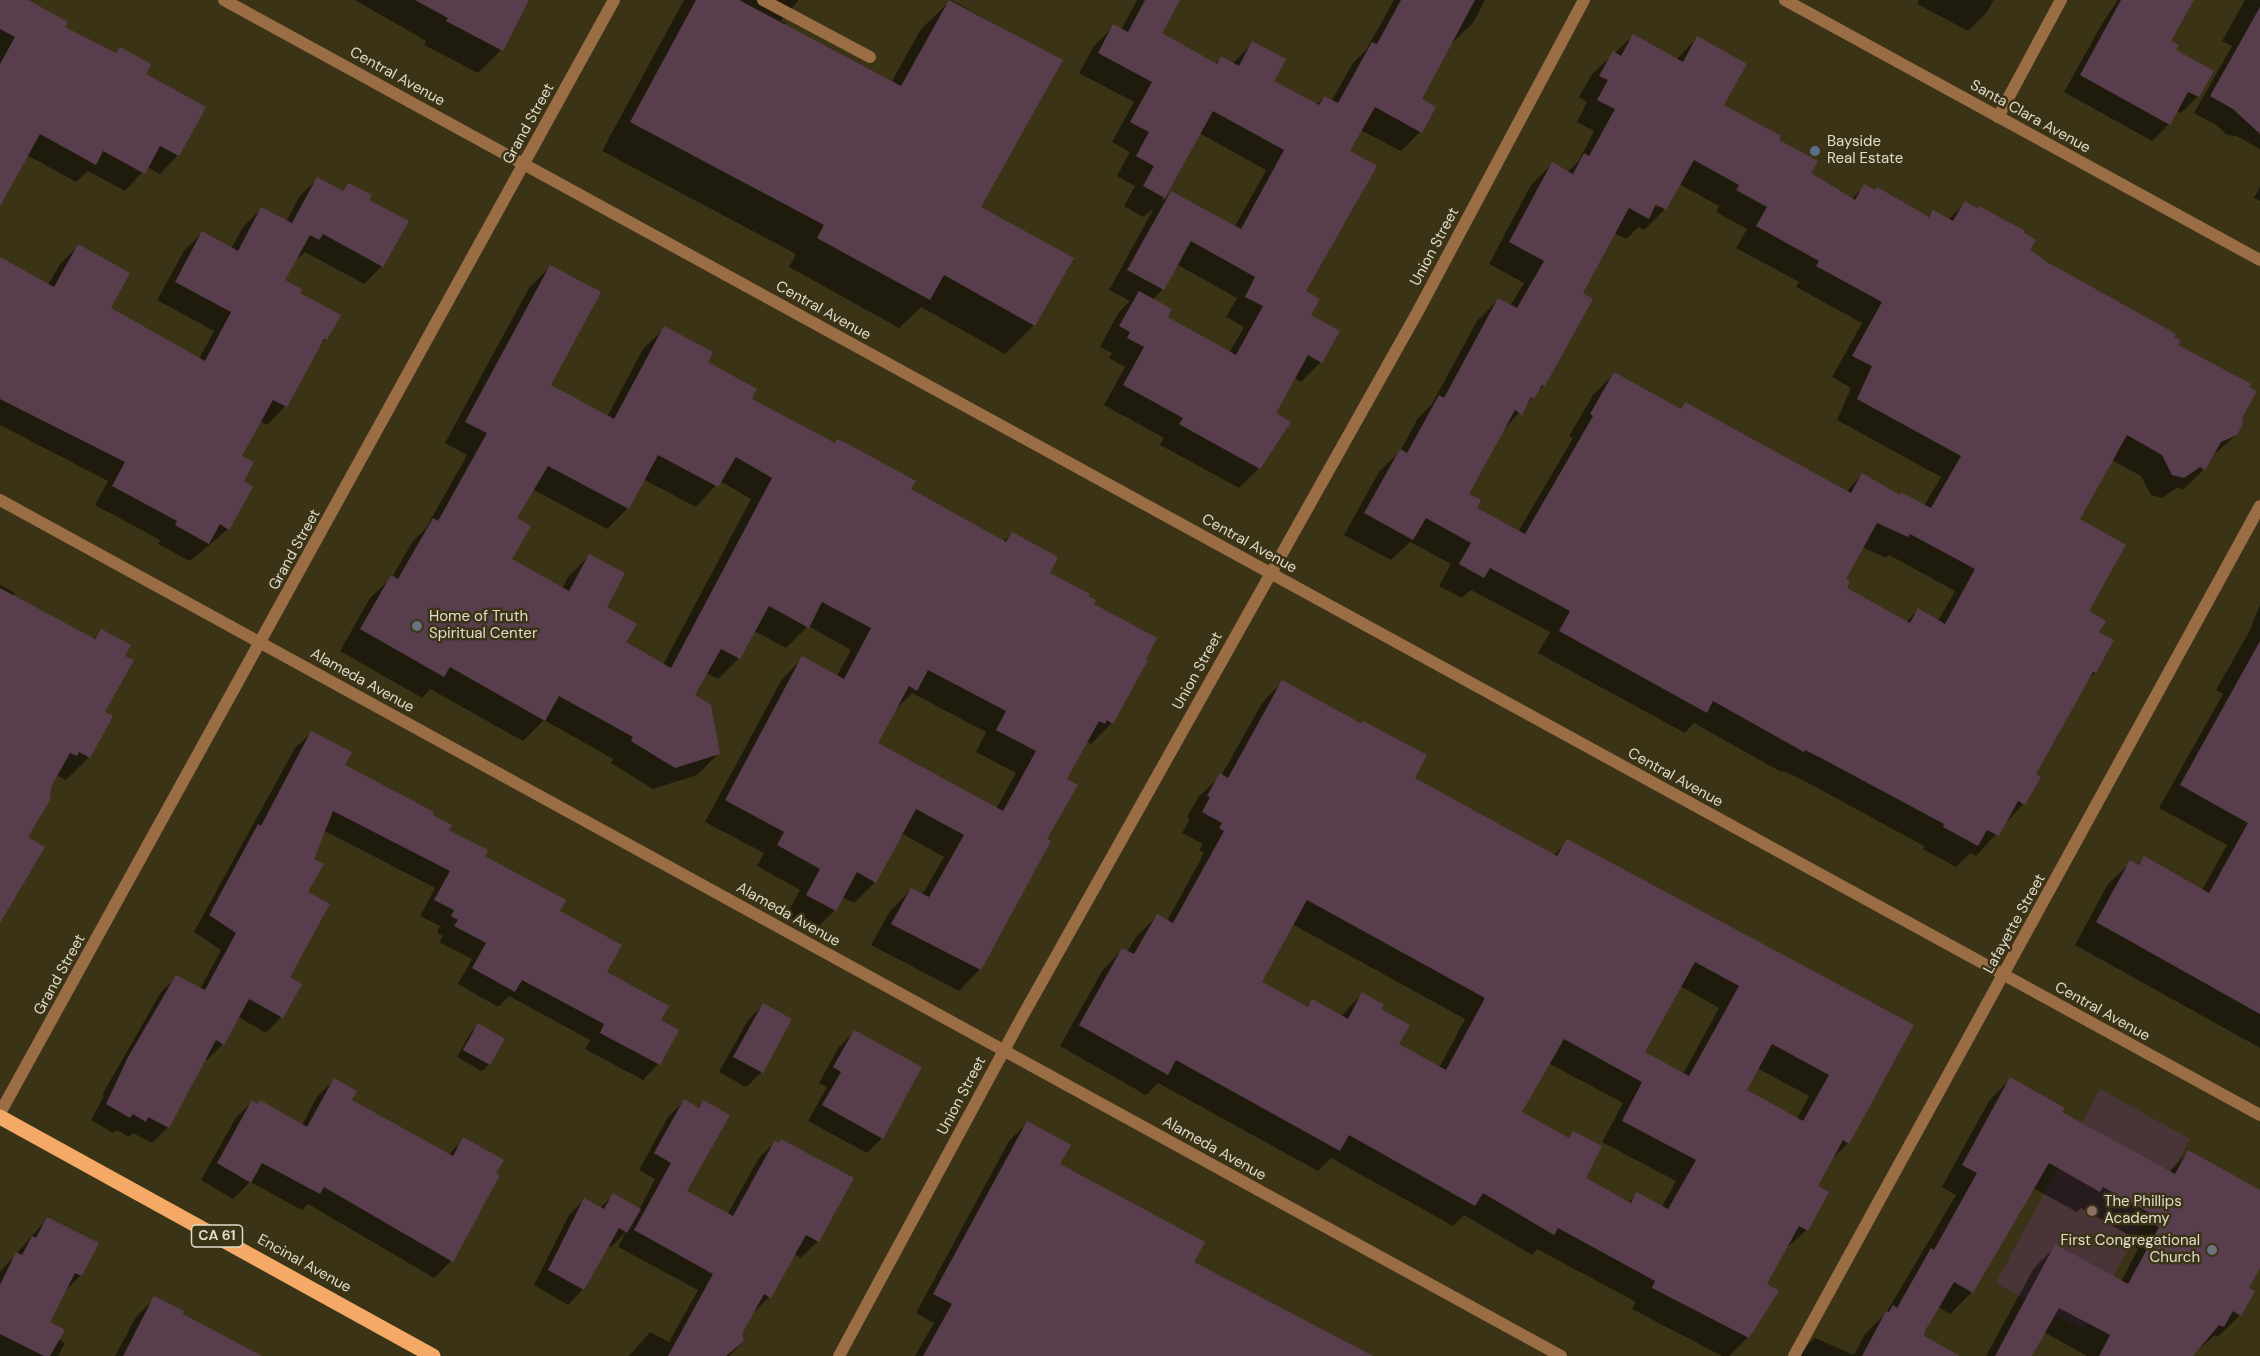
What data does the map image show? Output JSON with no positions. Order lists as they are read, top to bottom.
{
  "streets": {
    "main road": ["CA 61", "Encinal Avenue"],
    "street": [
      "Central Avenue",
      "Santa Clara Avenue",
      "Grand Street",
      "Union Street",
      "Alameda Avenue",
      "Lafayette Street"
    ]
  },
  "crossings": [
    ["Central Avenue", "Grand Street"],
    ["Central Avenue", "Union Street"],
    ["Central Avenue", "Lafayette Street"],
    ["Grand Street", "Alameda Avenue"],
    ["Grand Street", "Encinal Avenue"],
    ["Union Street", "Alameda Avenue"]
  ],
  "places": [
    "Bayside Real Estate",
    "Home of Truth Spiritual Center",
    "The Phillips Academy",
    "First Congregational Church"
  ]
}
